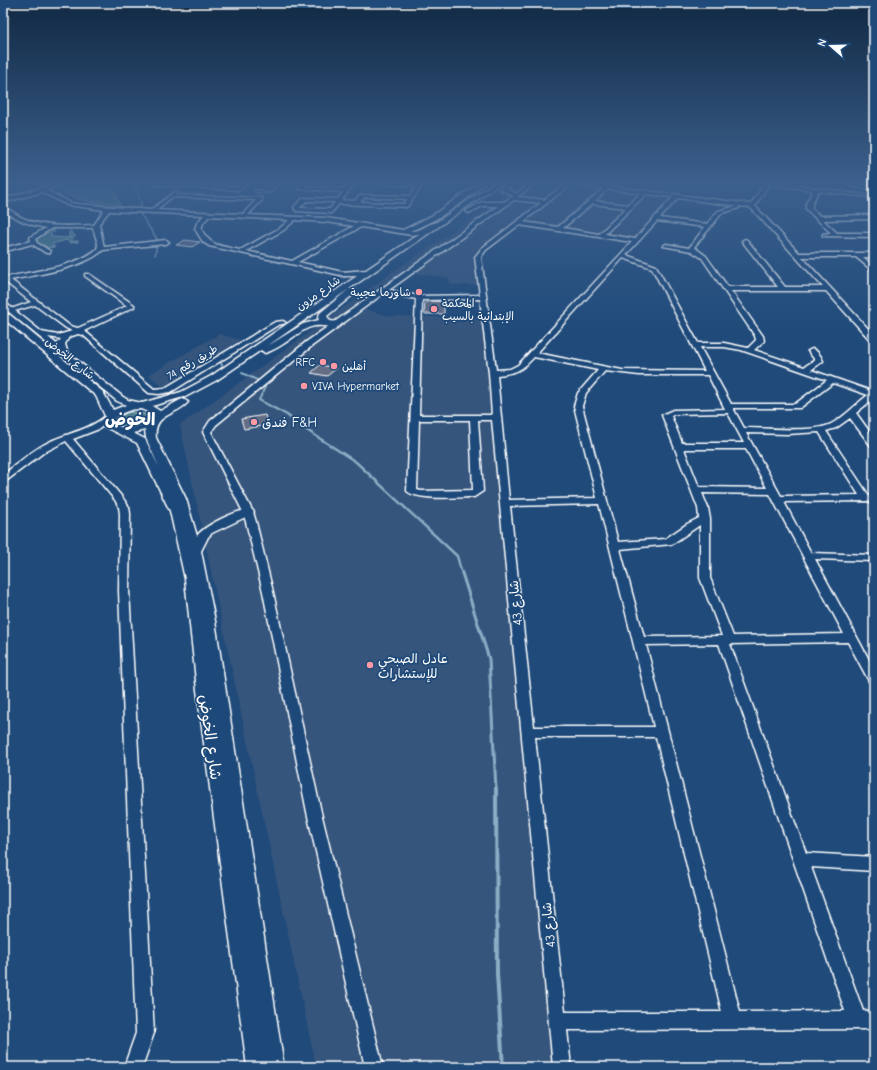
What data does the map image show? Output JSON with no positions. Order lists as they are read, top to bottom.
{
  "streets": {
    "main road": ["شارع مزون", "شارع الخوض"],
    "street": ["طريق رقم 74", "شارع 43"]
  },
  "crossings": [
    ["شارع مزون", "شارع الخوض"]
  ],
  "districts": ["الخوض"],
  "places": [
    "شاورما عجيبة",
    "المحكمة الإبتدائية بالسيب",
    "RFC",
    "أهلين",
    "VIVA Hypermarket",
    "فندق F&H",
    "عادل الصبحي للإستشارات"
  ],
  "north": "left"
}
